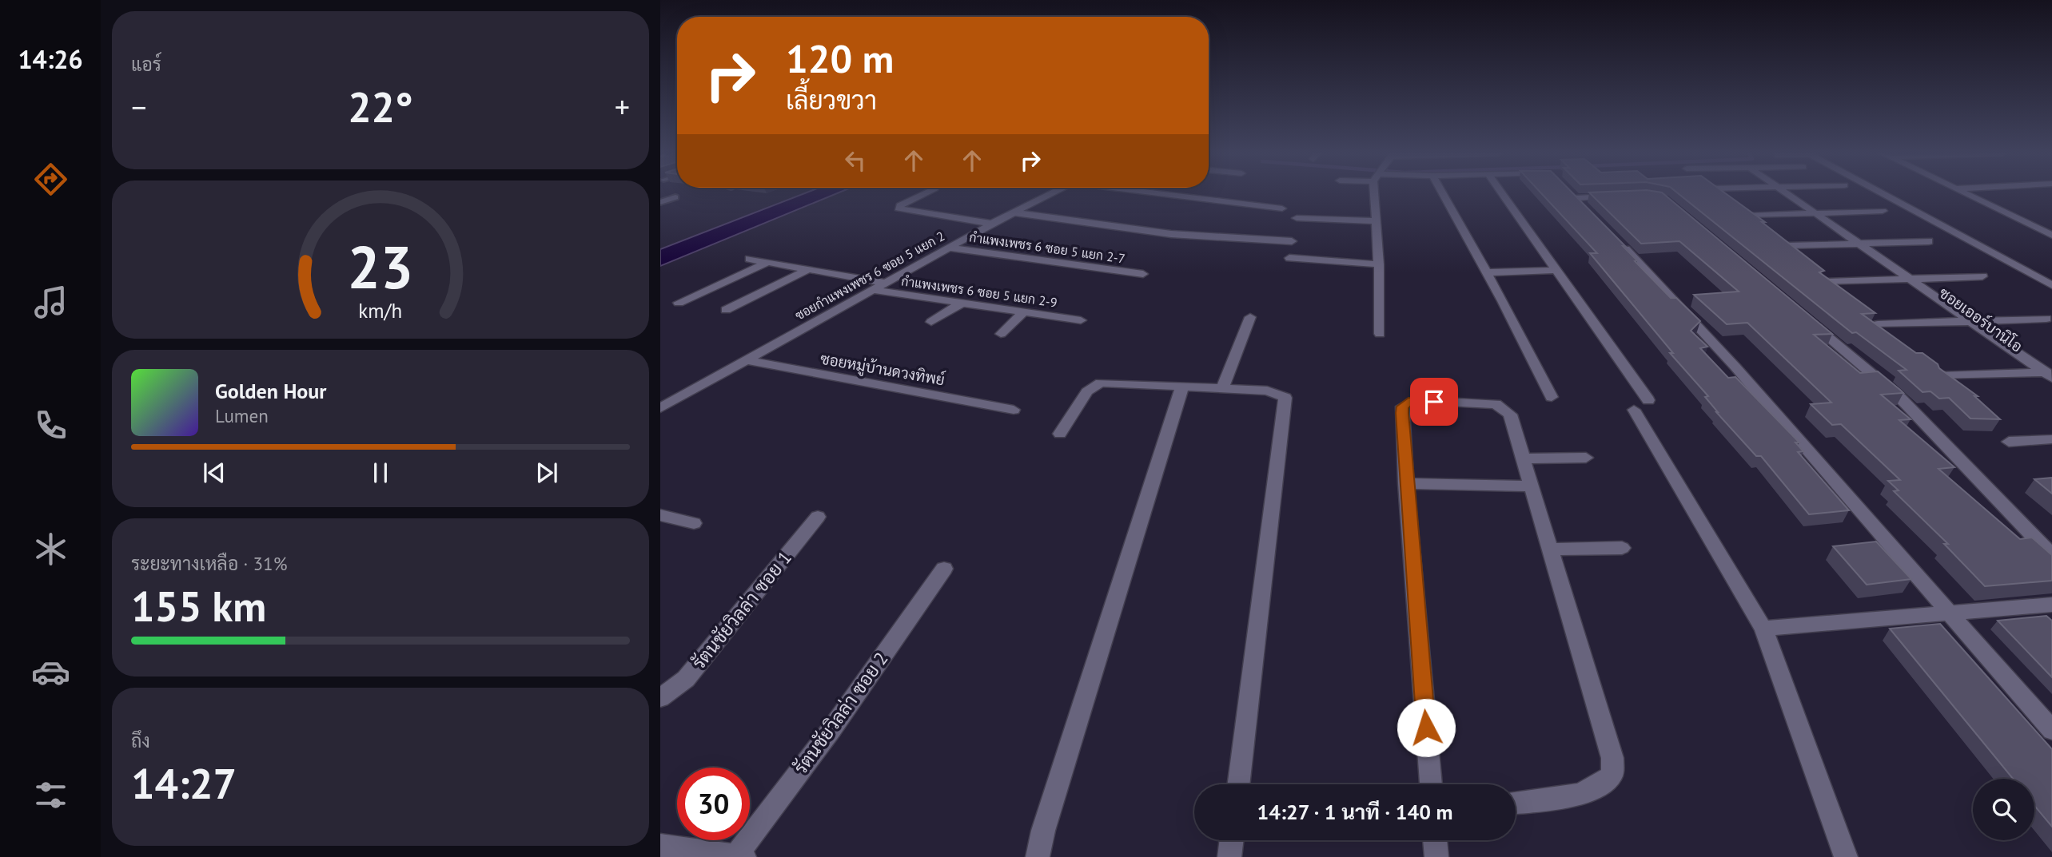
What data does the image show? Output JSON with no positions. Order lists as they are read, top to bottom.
{
  "streets": {
    "street": [
      "กำแพงเพชร 6 ซอย 5 แยก 2-7",
      "ซอยกำแพงเพชร 6 ซอย 5 แยก 2",
      "กำแพงเพชร 6 ซอย 5 แยก 2-9",
      "ซอยเออร์บานิโอ",
      "ซอยหมู่บ้านดวงทิพย์",
      "รัตนชัยวิลล่า ซอย 1",
      "รัตนชัยวิลล่า ซอย 2"
    ]
  },
  "crossings": [
    ["กำแพงเพชร 6 ซอย 5 แยก 2-7", "ซอยกำแพงเพชร 6 ซอย 5 แยก 2"],
    ["ซอยกำแพงเพชร 6 ซอย 5 แยก 2", "กำแพงเพชร 6 ซอย 5 แยก 2-9"],
    ["ซอยกำแพงเพชร 6 ซอย 5 แยก 2", "ซอยหมู่บ้านดวงทิพย์"]
  ],
  "page": {
    "tabs": "14:26",
    "tile": [
      "แอร์",
      ["ระยะทางเหลือ · 31%", "155 km"],
      ["ถึง", "14:27"]
    ],
    "turn": ["120 m", "เลี้ยวขวา"],
    "heat": ["−", "22°", "+"],
    "song": ["Golden Hour", "Lumen"],
    "limit": "30",
    "trip": "14:27 · 1 นาที · 140 m",
    "gauge": ["23", "km/h"]
  }
}
